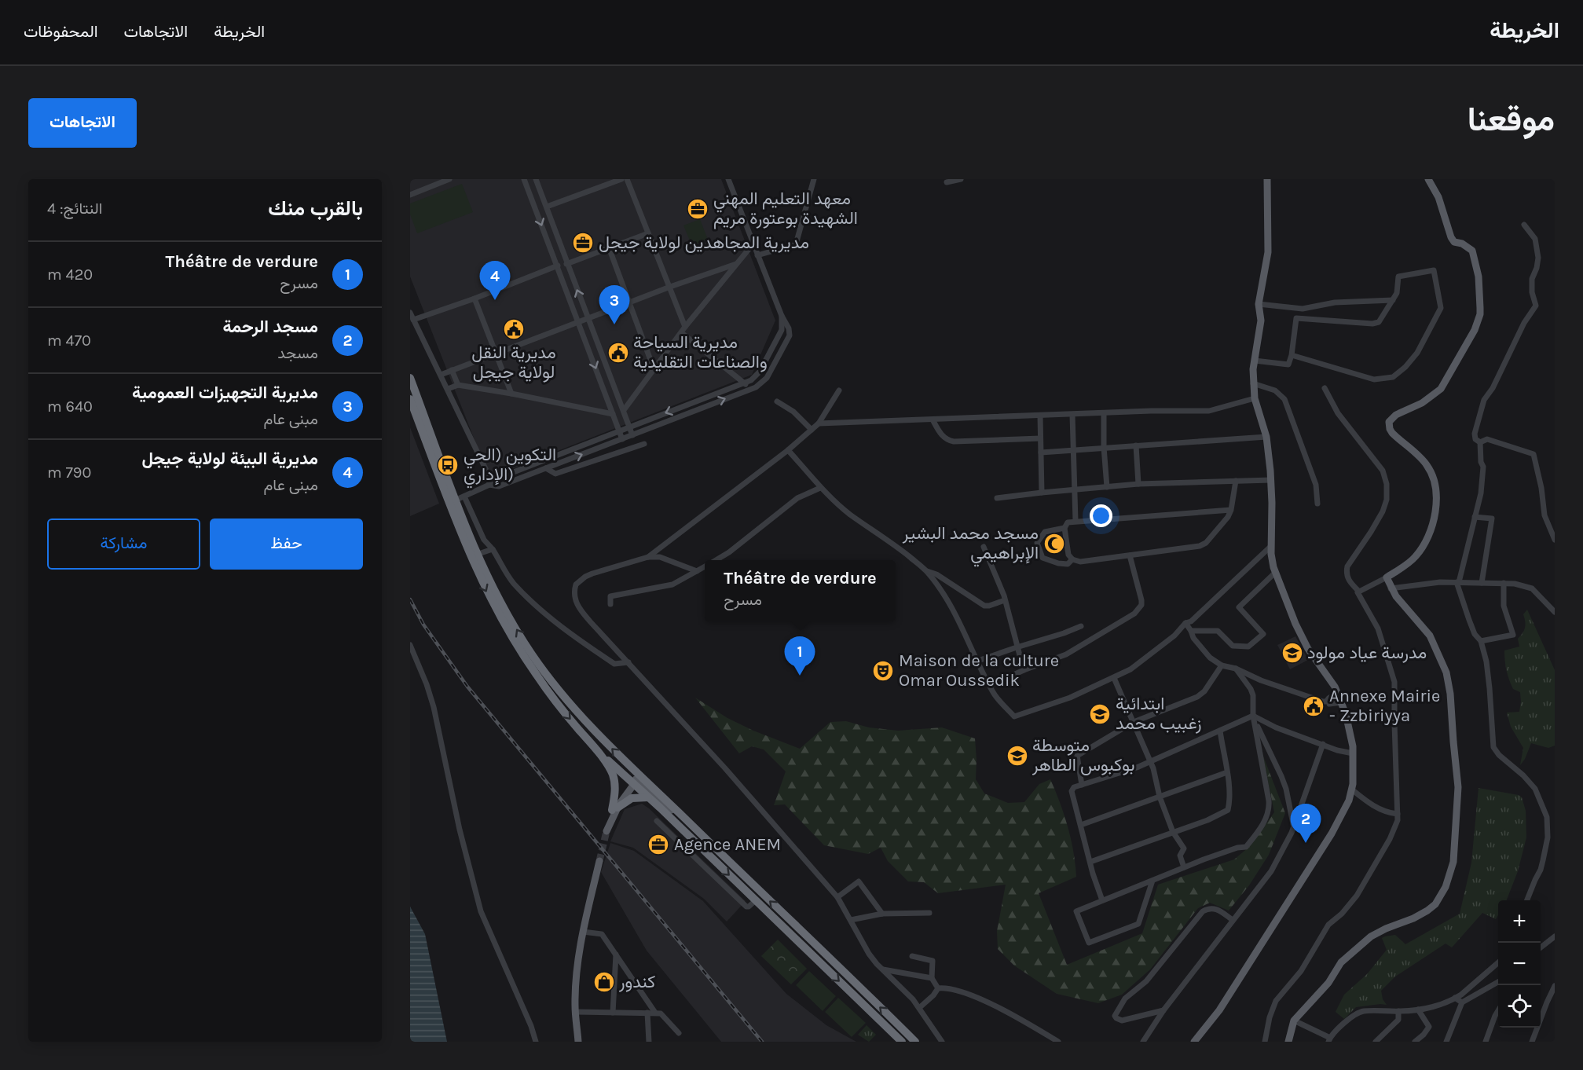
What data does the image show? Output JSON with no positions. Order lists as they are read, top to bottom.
{
  "places": {
    "office": ["معهد التعليم المهني الشهيدة بوعتورة مريم", "مديرية المجاهدين لولاية جيجل", "Agence ANEM"],
    "public building": ["مديرية النقل لولاية جيجل", "مديرية السياحة والصناعات التقليدية", "Annexe Mairie - Zzbiriyya"],
    "bus stop": ["التكوين (الحي الإداري)"],
    "mosque": ["مسجد محمد البشير الإبراهيمي"],
    "school or university": ["مدرسة عياد مولود", "ابتدائية زغبيب محمد", "متوسطة بوكبوس الطاهر"],
    "theatre": ["Maison de la culture Omar Oussedik"],
    "shop": ["كندور"]
  },
  "page": {
    "header": "الخريطة",
    "nav": ["الخريطة", "الاتجاهات", "المحفوظات"],
    "title": "موقعنا",
    "buttons": [
      "الاتجاهات",
      ["حفظ", "مشاركة"]
    ],
    "heading": ["بالقرب منك", "النتائج: 4"],
    "list": [
      {
        "mark": "1",
        "name": "Théâtre de verdure",
        "note": "مسرح",
        "value": "420 m"
      },
      {
        "mark": "2",
        "name": "مسجد الرحمة",
        "note": "مسجد",
        "value": "470 m"
      },
      {
        "mark": "3",
        "name": "مديرية التجهيزات العمومية",
        "note": "مبنى عام",
        "value": "640 m"
      },
      {
        "mark": "4",
        "name": "مديرية البيئة لولاية جيجل",
        "note": "مبنى عام",
        "value": "790 m"
      }
    ],
    "pins": [
      "4",
      "3",
      "1",
      "2"
    ],
    "popup": ["Théâtre de verdure", "مسرح"],
    "map_buttons": ["+", "−"]
  }
}
